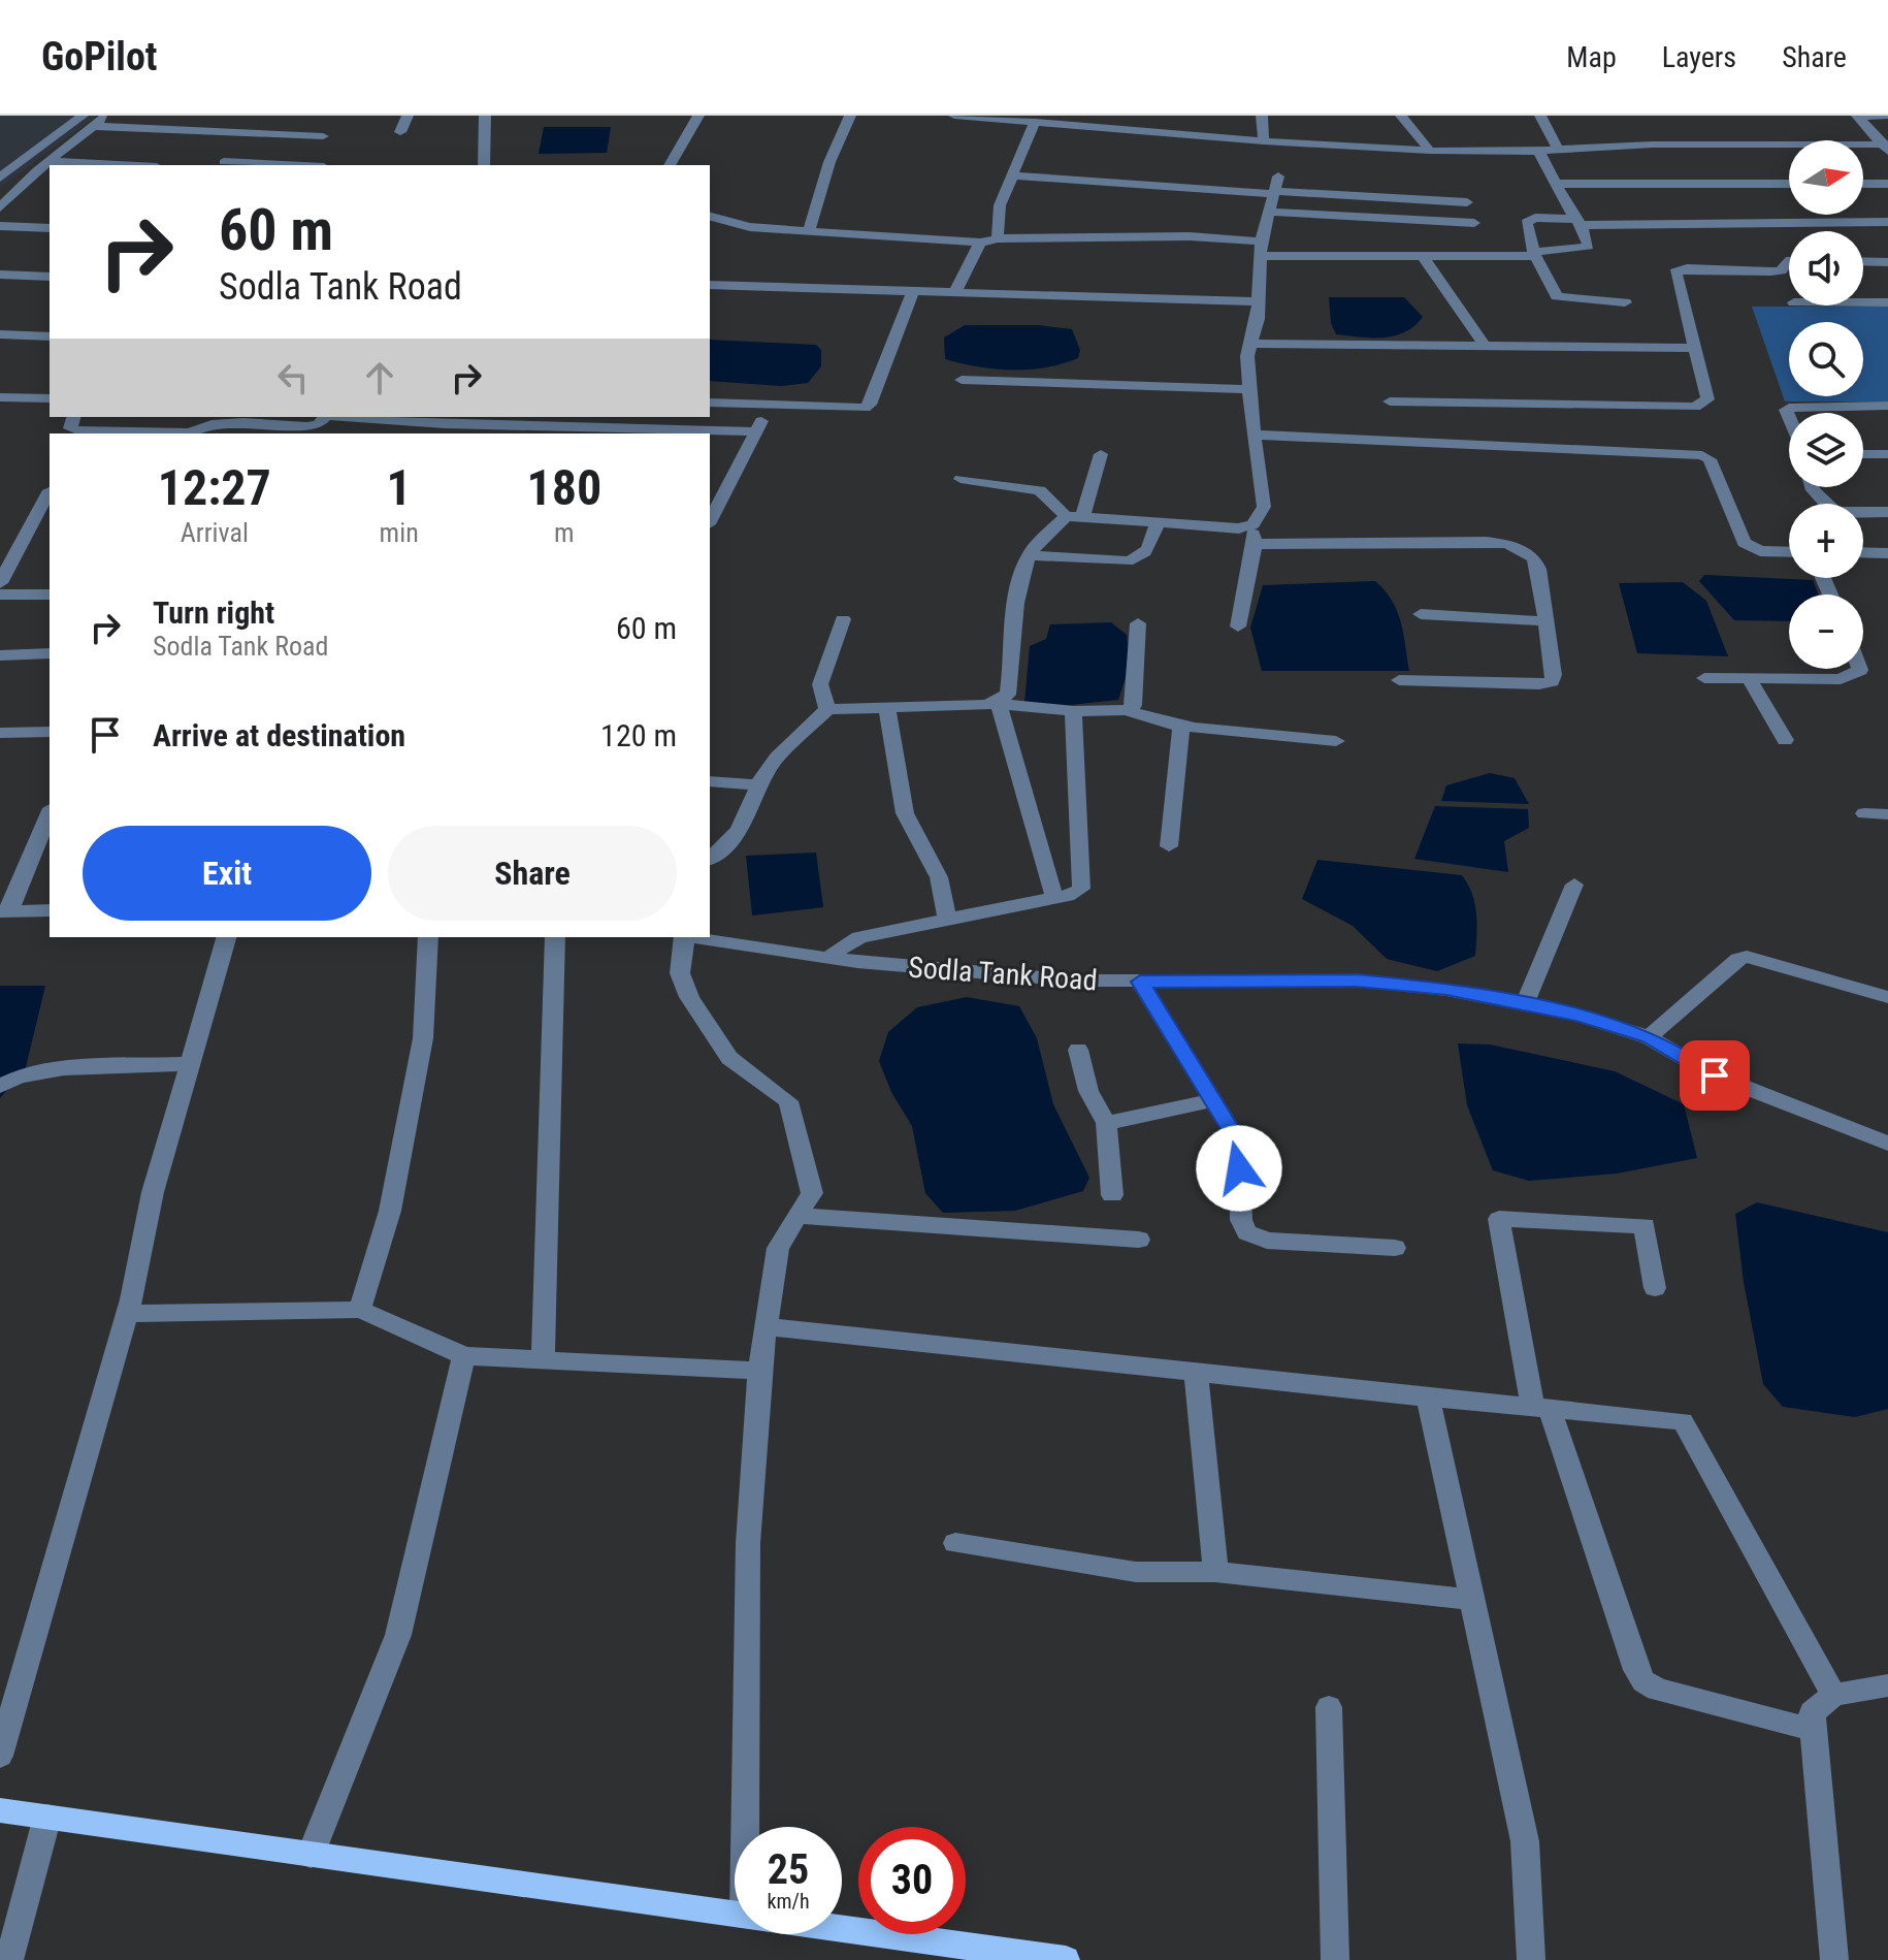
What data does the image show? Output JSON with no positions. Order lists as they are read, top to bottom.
{
  "streets": {
    "street": ["Sodla Tank Road"]
  },
  "north": "right",
  "page": {
    "header": "GoPilot",
    "nav": ["Map", "Layers", "Share"],
    "map_buttons": ["+", "−"],
    "turn": ["60 m", "Sodla Tank Road"],
    "eta": [
      "12:27",
      "Arrival",
      "1",
      "min",
      "180",
      "m"
    ],
    "list": [
      {
        "name": "Turn right",
        "note": "Sodla Tank Road",
        "value": "60 m"
      },
      {
        "name": "Arrive at destination",
        "value": "120 m"
      }
    ],
    "buttons": ["Exit", "Share"],
    "speed": "25 km/h",
    "limit": "30"
  }
}
